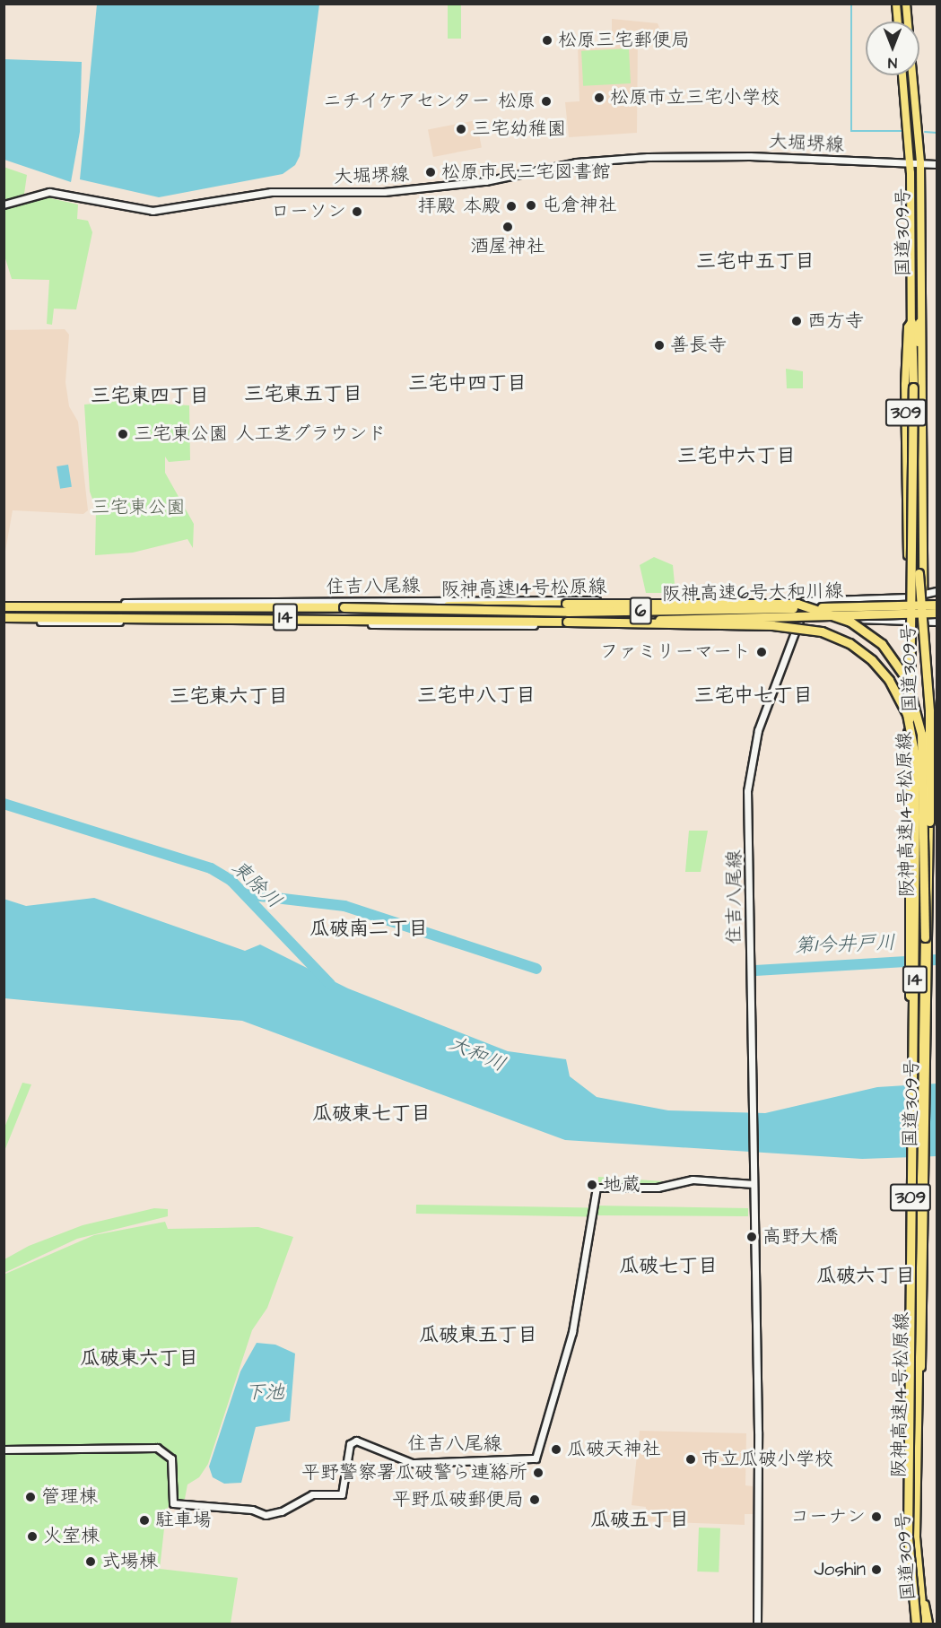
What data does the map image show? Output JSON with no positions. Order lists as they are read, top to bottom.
{
  "streets": {
    "highway": [
      "国道309号",
      "309",
      "阪神高速14号松原線",
      "阪神高速6号大和川線",
      "6",
      "14"
    ],
    "main road": ["大堀堺線", "住吉八尾線"]
  },
  "crossings": [
    ["大堀堺線", "国道309号"],
    ["国道309号", "住吉八尾線"],
    ["国道309号", "阪神高速14号松原線"],
    ["住吉八尾線", "阪神高速14号松原線"],
    ["住吉八尾線", "阪神高速6号大和川線"],
    ["阪神高速14号松原線", "阪神高速6号大和川線"]
  ],
  "districts": [
    "三宅中五丁目",
    "三宅中四丁目",
    "三宅東五丁目",
    "三宅東四丁目",
    "三宅中六丁目",
    "三宅中八丁目",
    "三宅中七丁目",
    "三宅東六丁目",
    "瓜破南二丁目",
    "瓜破東七丁目",
    "瓜破七丁目",
    "瓜破六丁目",
    "瓜破東五丁目",
    "瓜破東六丁目",
    "瓜破五丁目"
  ],
  "water": [
    "東除川",
    "第1今井戸川",
    "大和川",
    "下池"
  ],
  "parks": ["三宅東公園"],
  "places": [
    "松原三宅郵便局",
    "松原市立三宅小学校",
    "ニチイケアセンター 松原",
    "三宅幼稚園",
    "松原市民三宅図書館",
    "屯倉神社",
    "拝殿 本殿",
    "ローソン",
    "酒屋神社",
    "西方寺",
    "善長寺",
    "三宅東公園 人工芝グラウンド",
    "ファミリーマート",
    "地蔵",
    "高野大橋",
    "瓜破天神社",
    "市立瓜破小学校",
    "平野警察署瓜破警ら連絡所",
    "管理棟",
    "平野瓜破郵便局",
    "コーナン",
    "駐車場",
    "火室棟",
    "式場棟",
    "Joshin"
  ],
  "north": "bottom"
}
